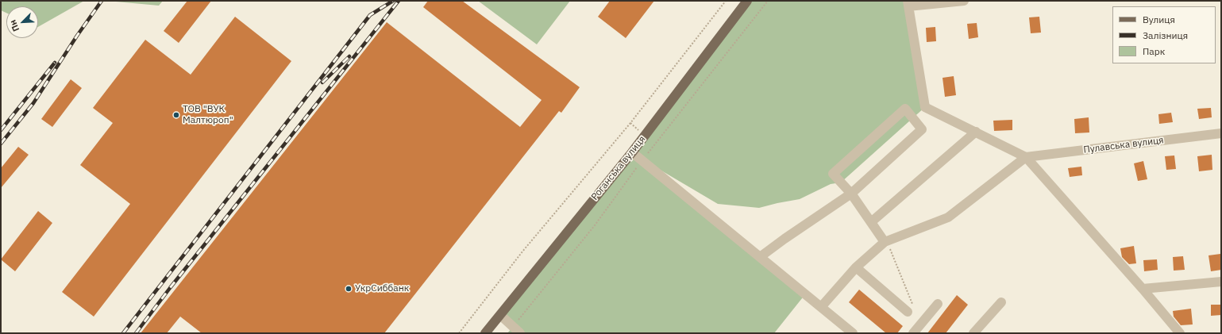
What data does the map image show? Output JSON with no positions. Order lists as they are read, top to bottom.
{
  "streets": {
    "main road": ["Роганська вулиця"],
    "street": ["Пулавська вулиця"]
  },
  "places": ["ТОВ \"ВУК Малтюроп\"", "УкрСиббанк"],
  "legend": ["Вулиця", "Залізниця", "Парк"],
  "north": "bottom left"
}
